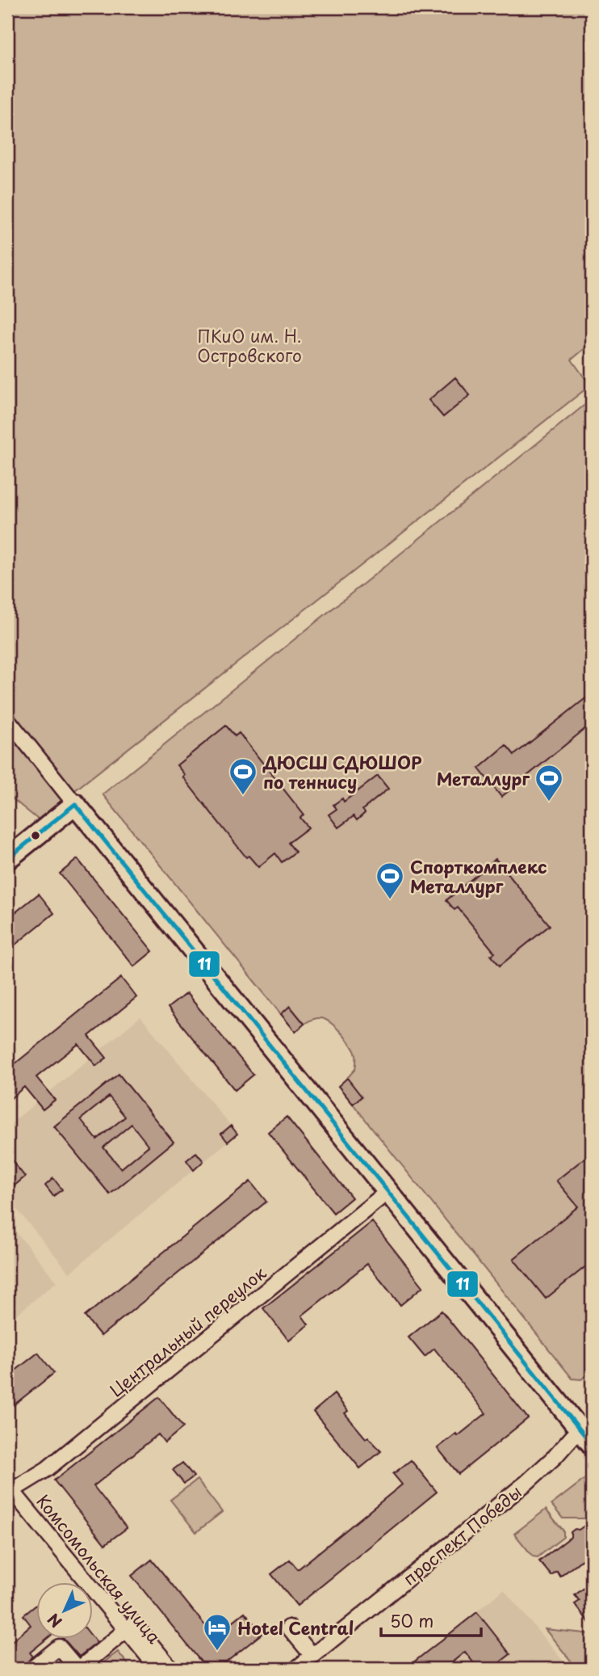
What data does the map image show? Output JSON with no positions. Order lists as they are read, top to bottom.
{
  "streets": {
    "street": ["Центральный переулок", "проспект Победы", "Комсомольская улица"]
  },
  "crossings": [
    ["Центральный переулок", "Комсомольская улица"]
  ],
  "parks": ["ПКиО им. Н. Островского"],
  "places": {
    "sports": ["ДЮСШ СДЮШОР по теннису", "Металлург", "Спорткомплекс Металлург"],
    "hotel": ["Hotel Central"]
  },
  "lines": ["transit line 11"],
  "scale_bar": "50 m",
  "north": "bottom left"
}
